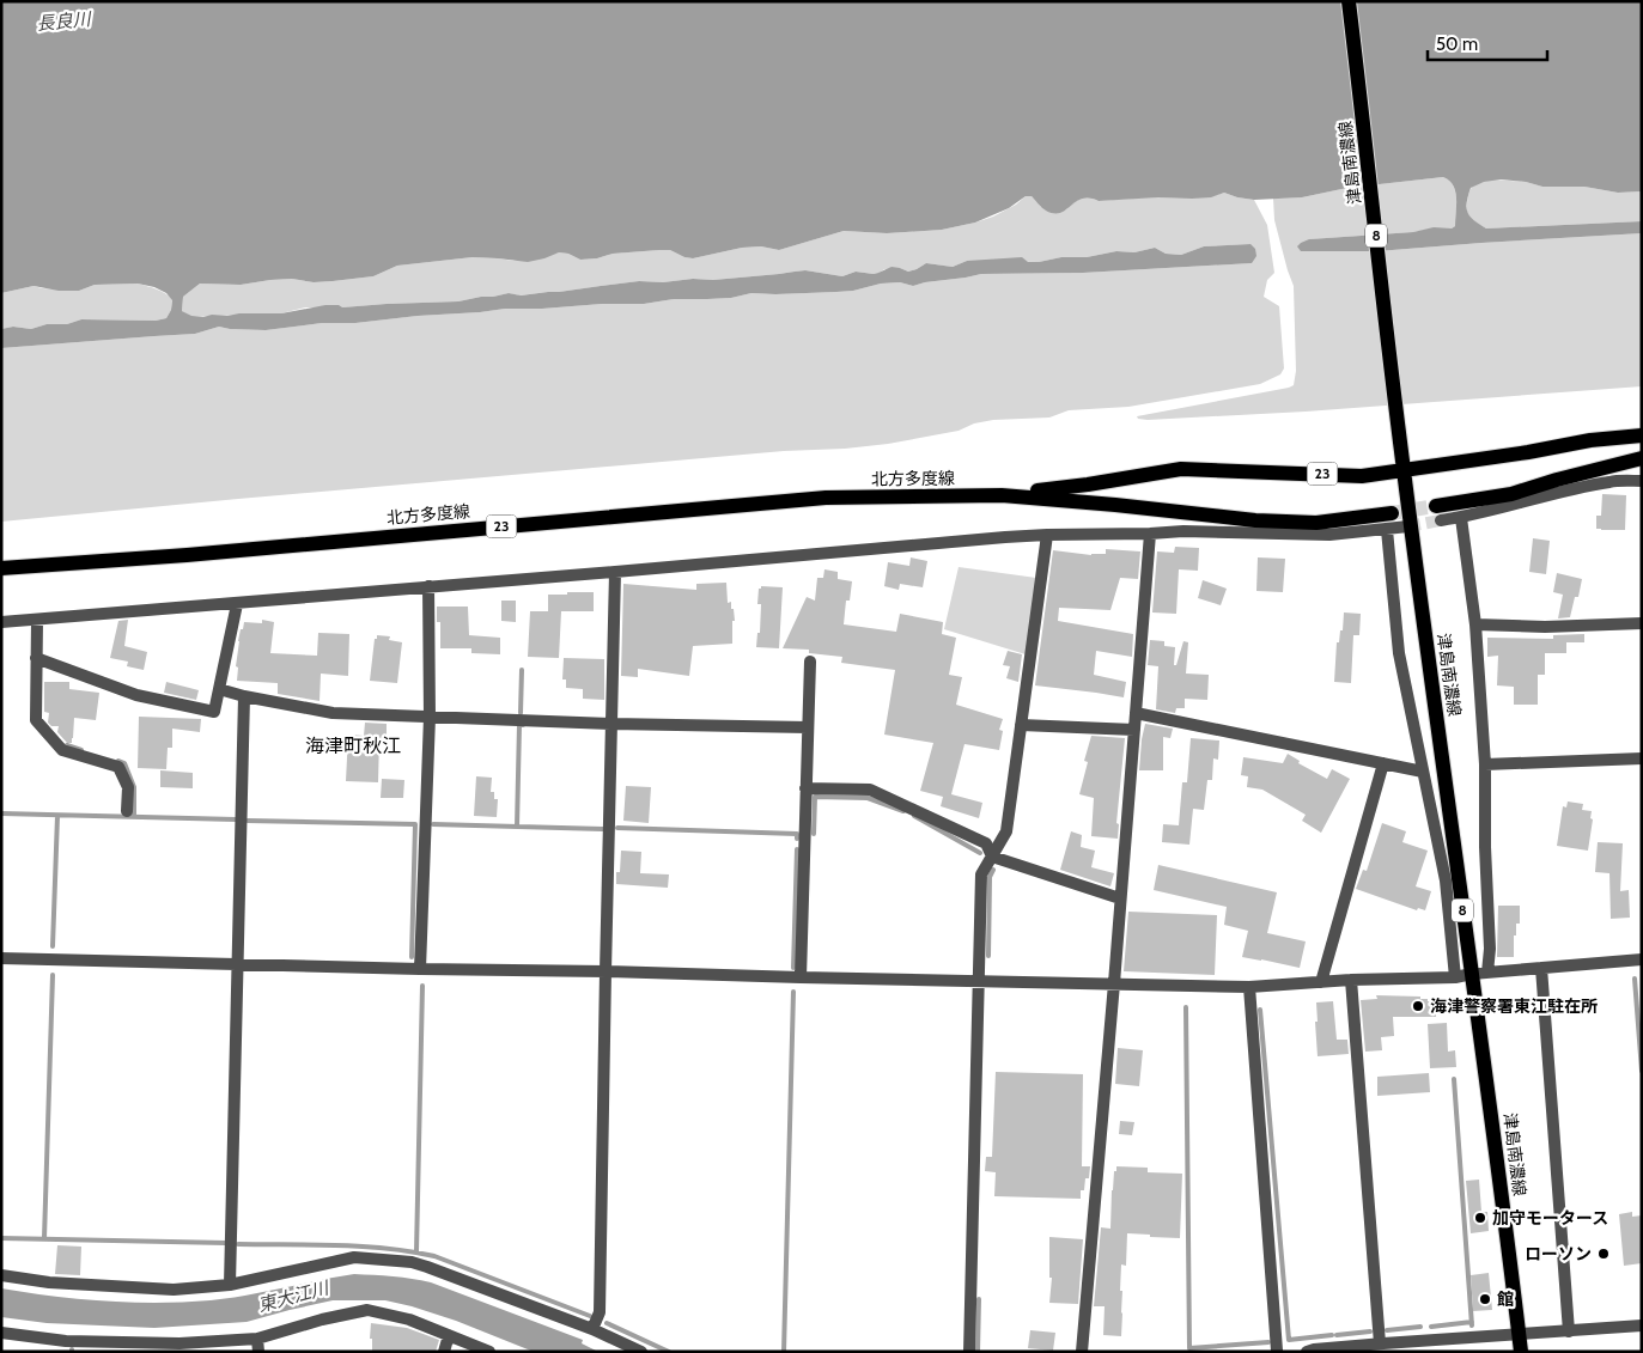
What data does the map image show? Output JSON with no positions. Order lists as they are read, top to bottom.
{
  "streets": {
    "main road": [
      "津島南濃線",
      "8",
      "23",
      "北方多度線"
    ]
  },
  "crossings": [
    ["津島南濃線", "23"],
    ["23", "北方多度線"]
  ],
  "districts": ["海津町秋江"],
  "water": ["長良川", "東大江川"],
  "places": [
    "海津警察署東江駐在所",
    "加守モータース",
    "ローソン",
    "館"
  ],
  "scale_bar": "50 m"
}
